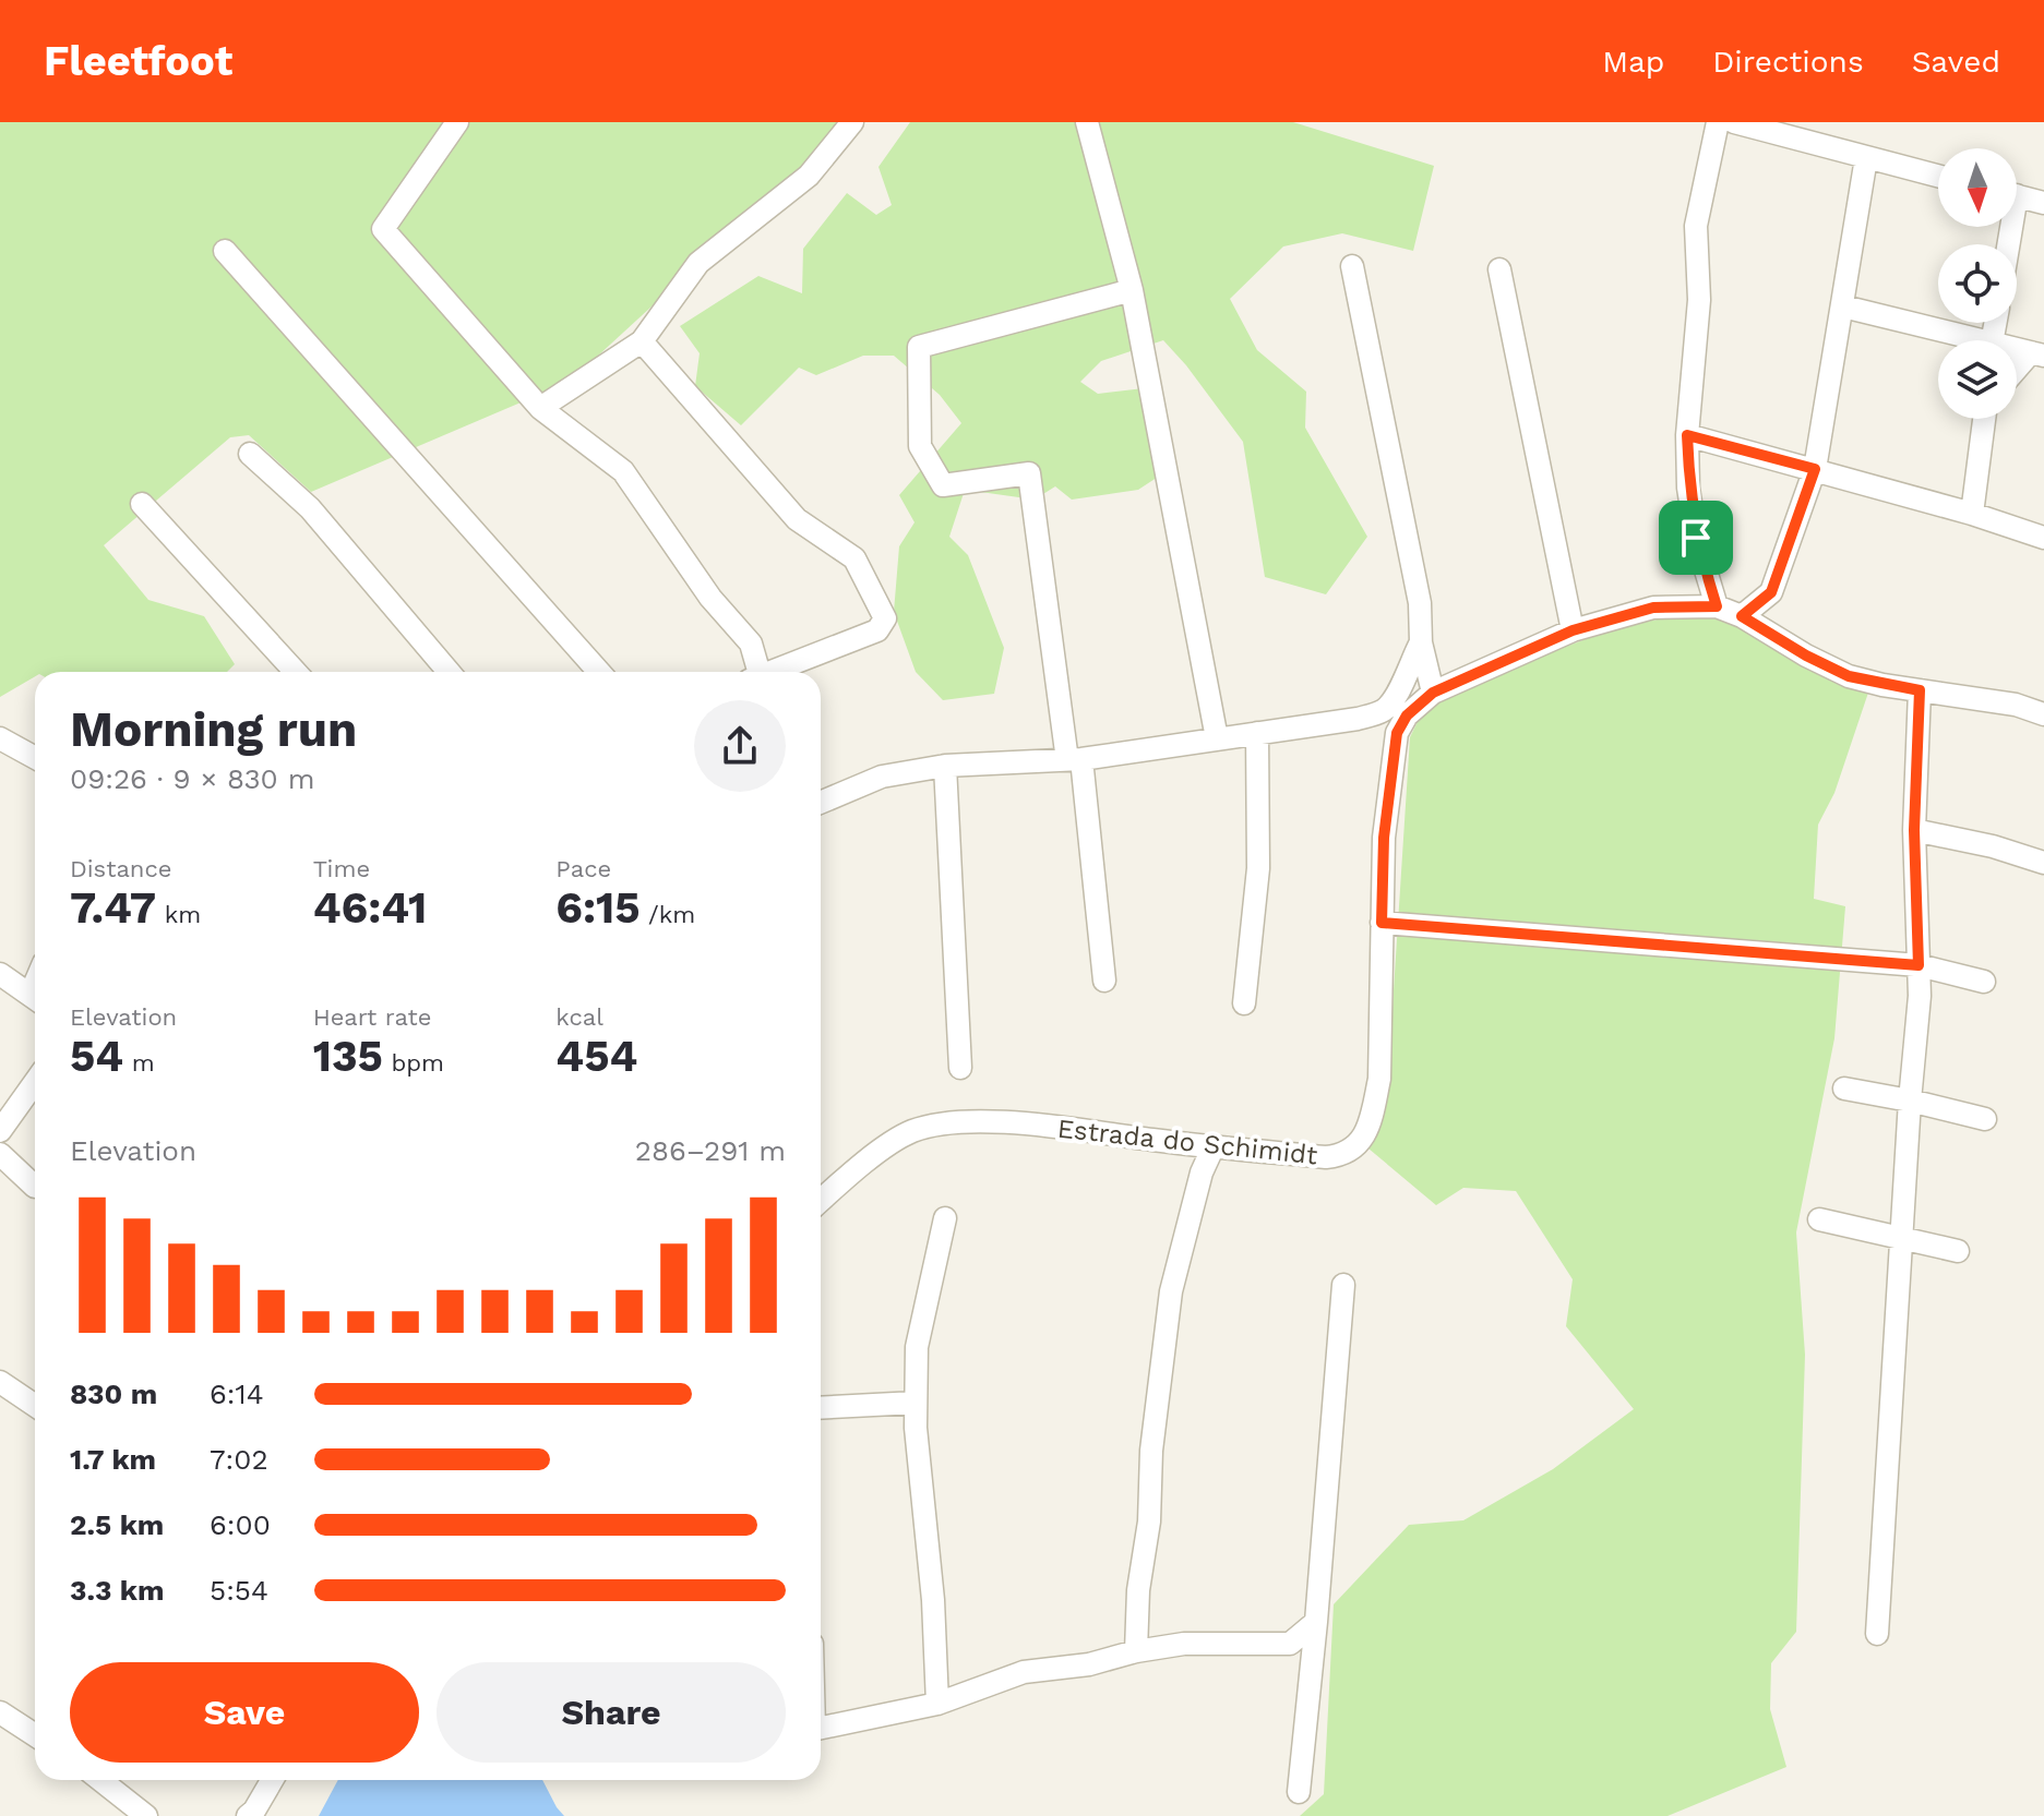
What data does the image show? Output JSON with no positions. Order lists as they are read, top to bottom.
{
  "streets": {
    "street": ["Estrada do Schimidt"]
  },
  "north": "bottom",
  "page": {
    "header": "Fleetfoot",
    "nav": ["Map", "Directions", "Saved"],
    "heading": ["Morning run", "09:26 · 9 × 830 m"],
    "stats": [
      ["Distance", "7.47 km"],
      ["Time", "46:41"],
      ["Pace", "6:15 /km"],
      ["Elevation", "54 m"],
      ["Heart rate", "135 bpm"],
      ["kcal", "454"]
    ],
    "chart": ["Elevation", "286–291 m"],
    "list": [
      {
        "name": "830 m",
        "note": "6:14"
      },
      {
        "name": "1.7 km",
        "note": "7:02"
      },
      {
        "name": "2.5 km",
        "note": "6:00"
      },
      {
        "name": "3.3 km",
        "note": "5:54"
      }
    ],
    "buttons": ["Save", "Share"]
  }
}
